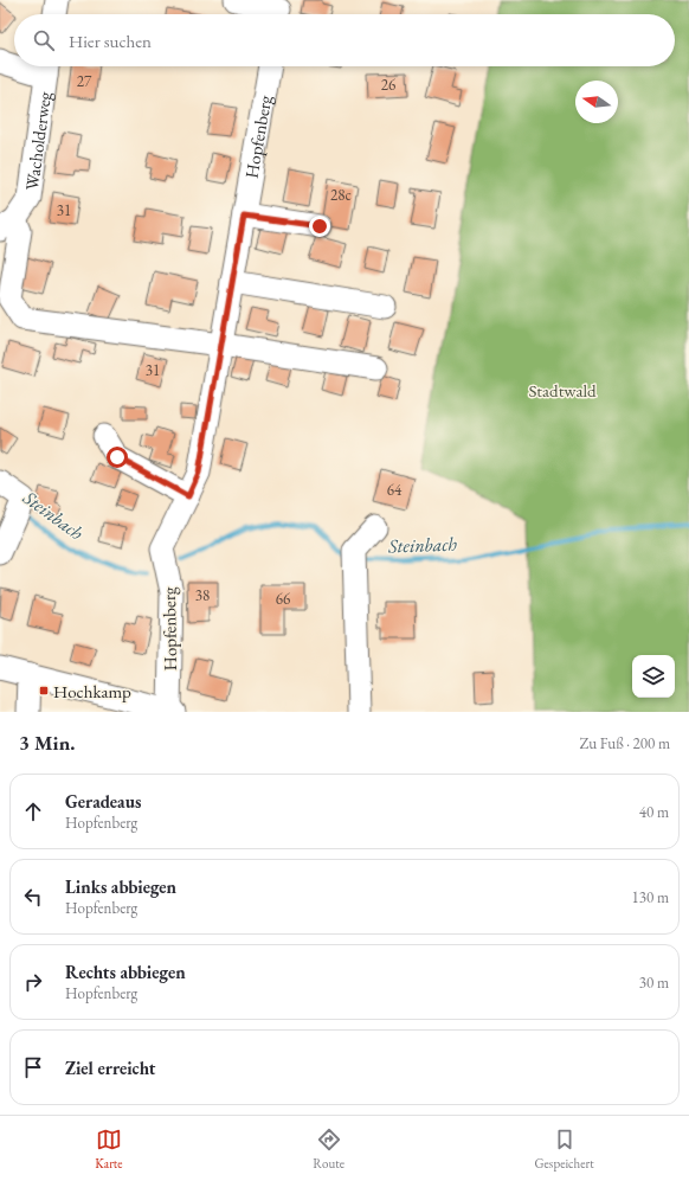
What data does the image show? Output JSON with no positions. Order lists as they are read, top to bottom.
{
  "streets": {
    "street": ["Hopfenberg", "Wacholderweg"]
  },
  "crossings": [
    ["Hopfenberg", "Wacholderweg"]
  ],
  "water": ["Steinbach"],
  "parks": ["Stadtwald"],
  "places": {
    "transit": ["Hochkamp"]
  },
  "house_numbers": [
    "27",
    "26",
    "28c",
    "31",
    "31",
    "64",
    "38",
    "66"
  ],
  "north": "left",
  "page": {
    "search": "Hier suchen",
    "heading": ["3 Min.", "Zu Fuß · 200 m"],
    "list": [
      ["Geradeaus", "Hopfenberg", "40 m"],
      ["Links abbiegen", "Hopfenberg", "130 m"],
      ["Rechts abbiegen", "Hopfenberg", "30 m"],
      "Ziel erreicht"
    ],
    "nav": ["Karte", "Route", "Gespeichert"]
  }
}
